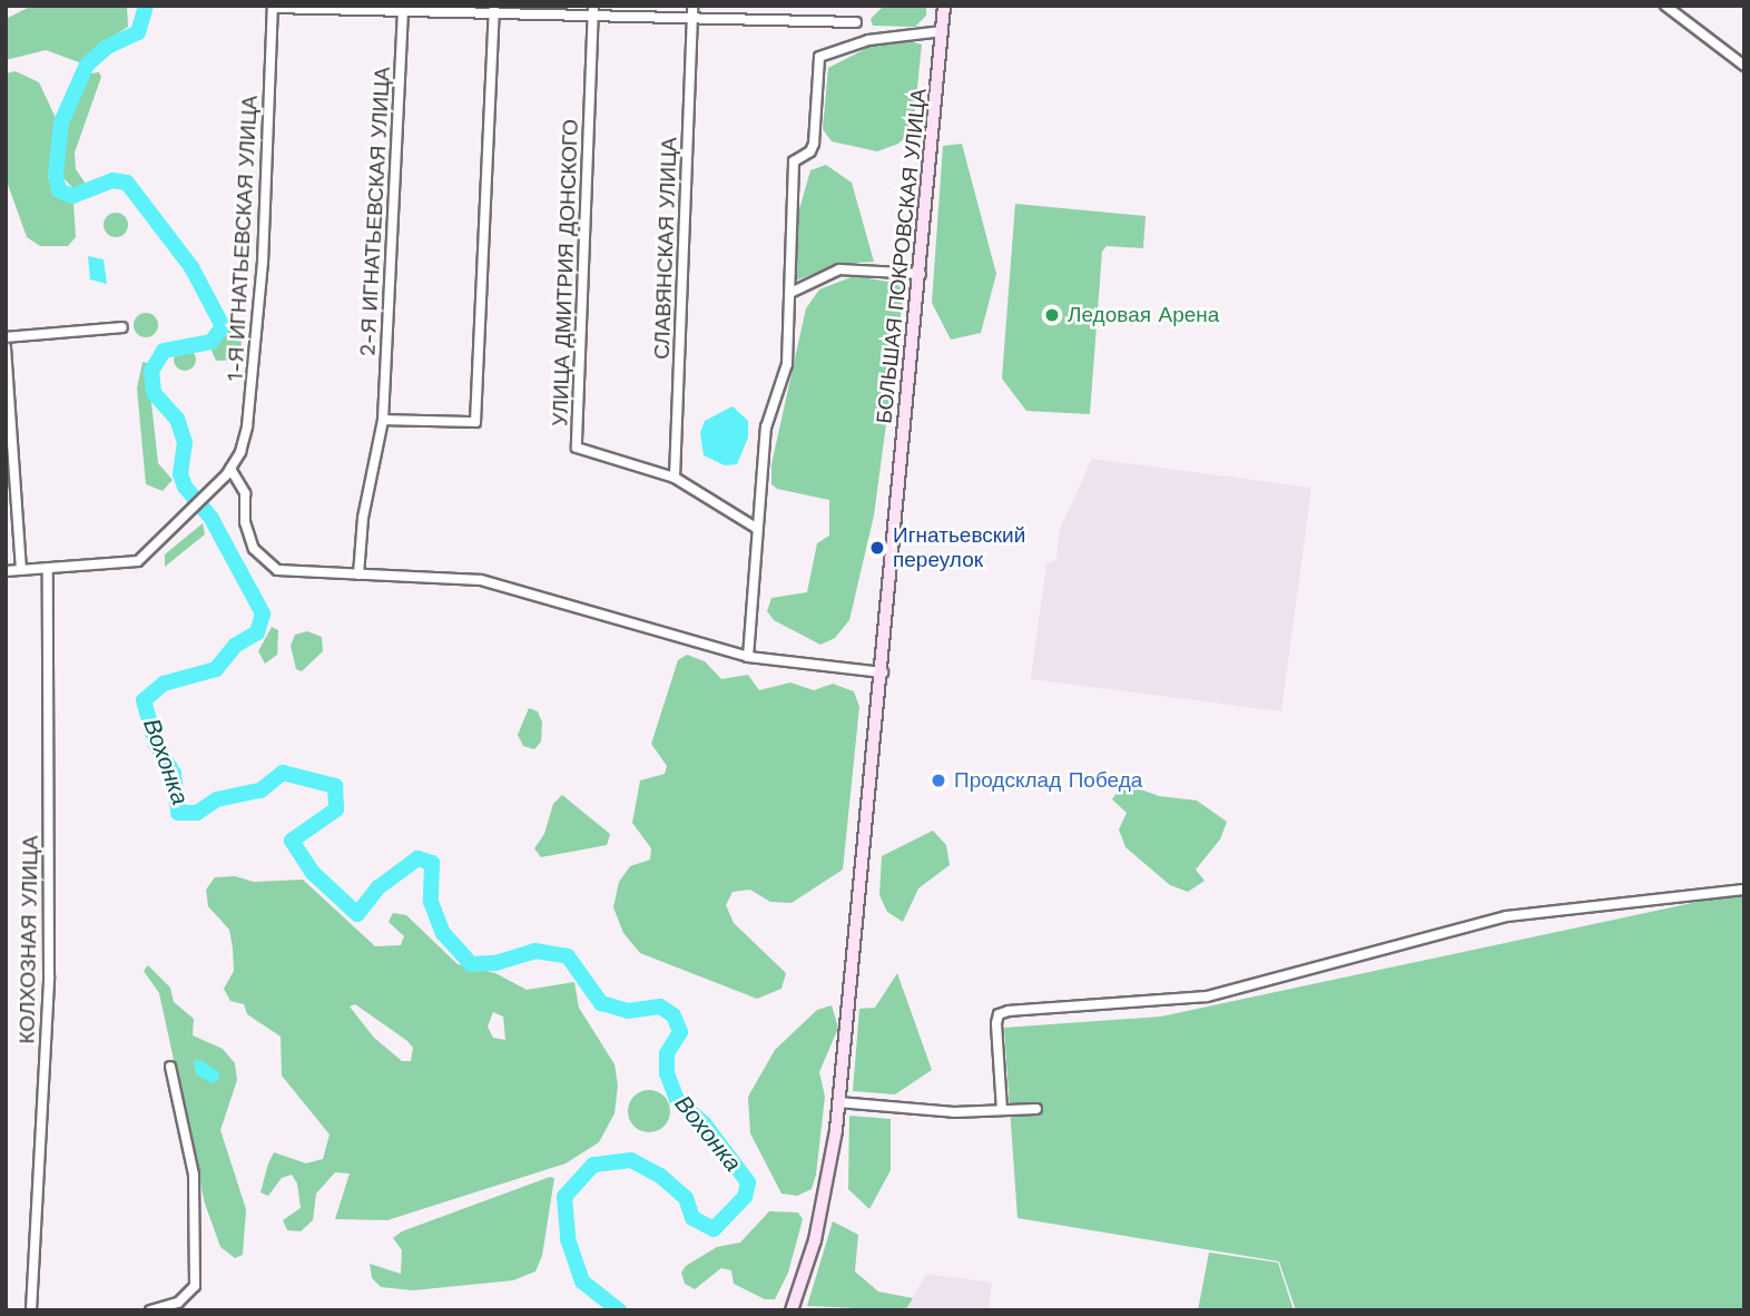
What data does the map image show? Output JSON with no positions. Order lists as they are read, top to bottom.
{
  "streets": {
    "main road": ["БОЛЬШАЯ ПОКРОВСКАЯ УЛИЦА"],
    "street": [
      "2-Я ИГНАТЬЕВСКАЯ УЛИЦА",
      "1-Я ИГНАТЬЕВСКАЯ УЛИЦА",
      "СЛАВЯНСКАЯ УЛИЦА",
      "УЛИЦА ДМИТРИЯ ДОНСКОГО",
      "КОЛХОЗНАЯ УЛИЦА"
    ]
  },
  "crossings": [
    ["СЛАВЯНСКАЯ УЛИЦА", "УЛИЦА ДМИТРИЯ ДОНСКОГО"]
  ],
  "water": ["Вохонка"],
  "places": ["Ледовая Арена", "Игнатьевский переулок", "Продсклад Победа"]
}
